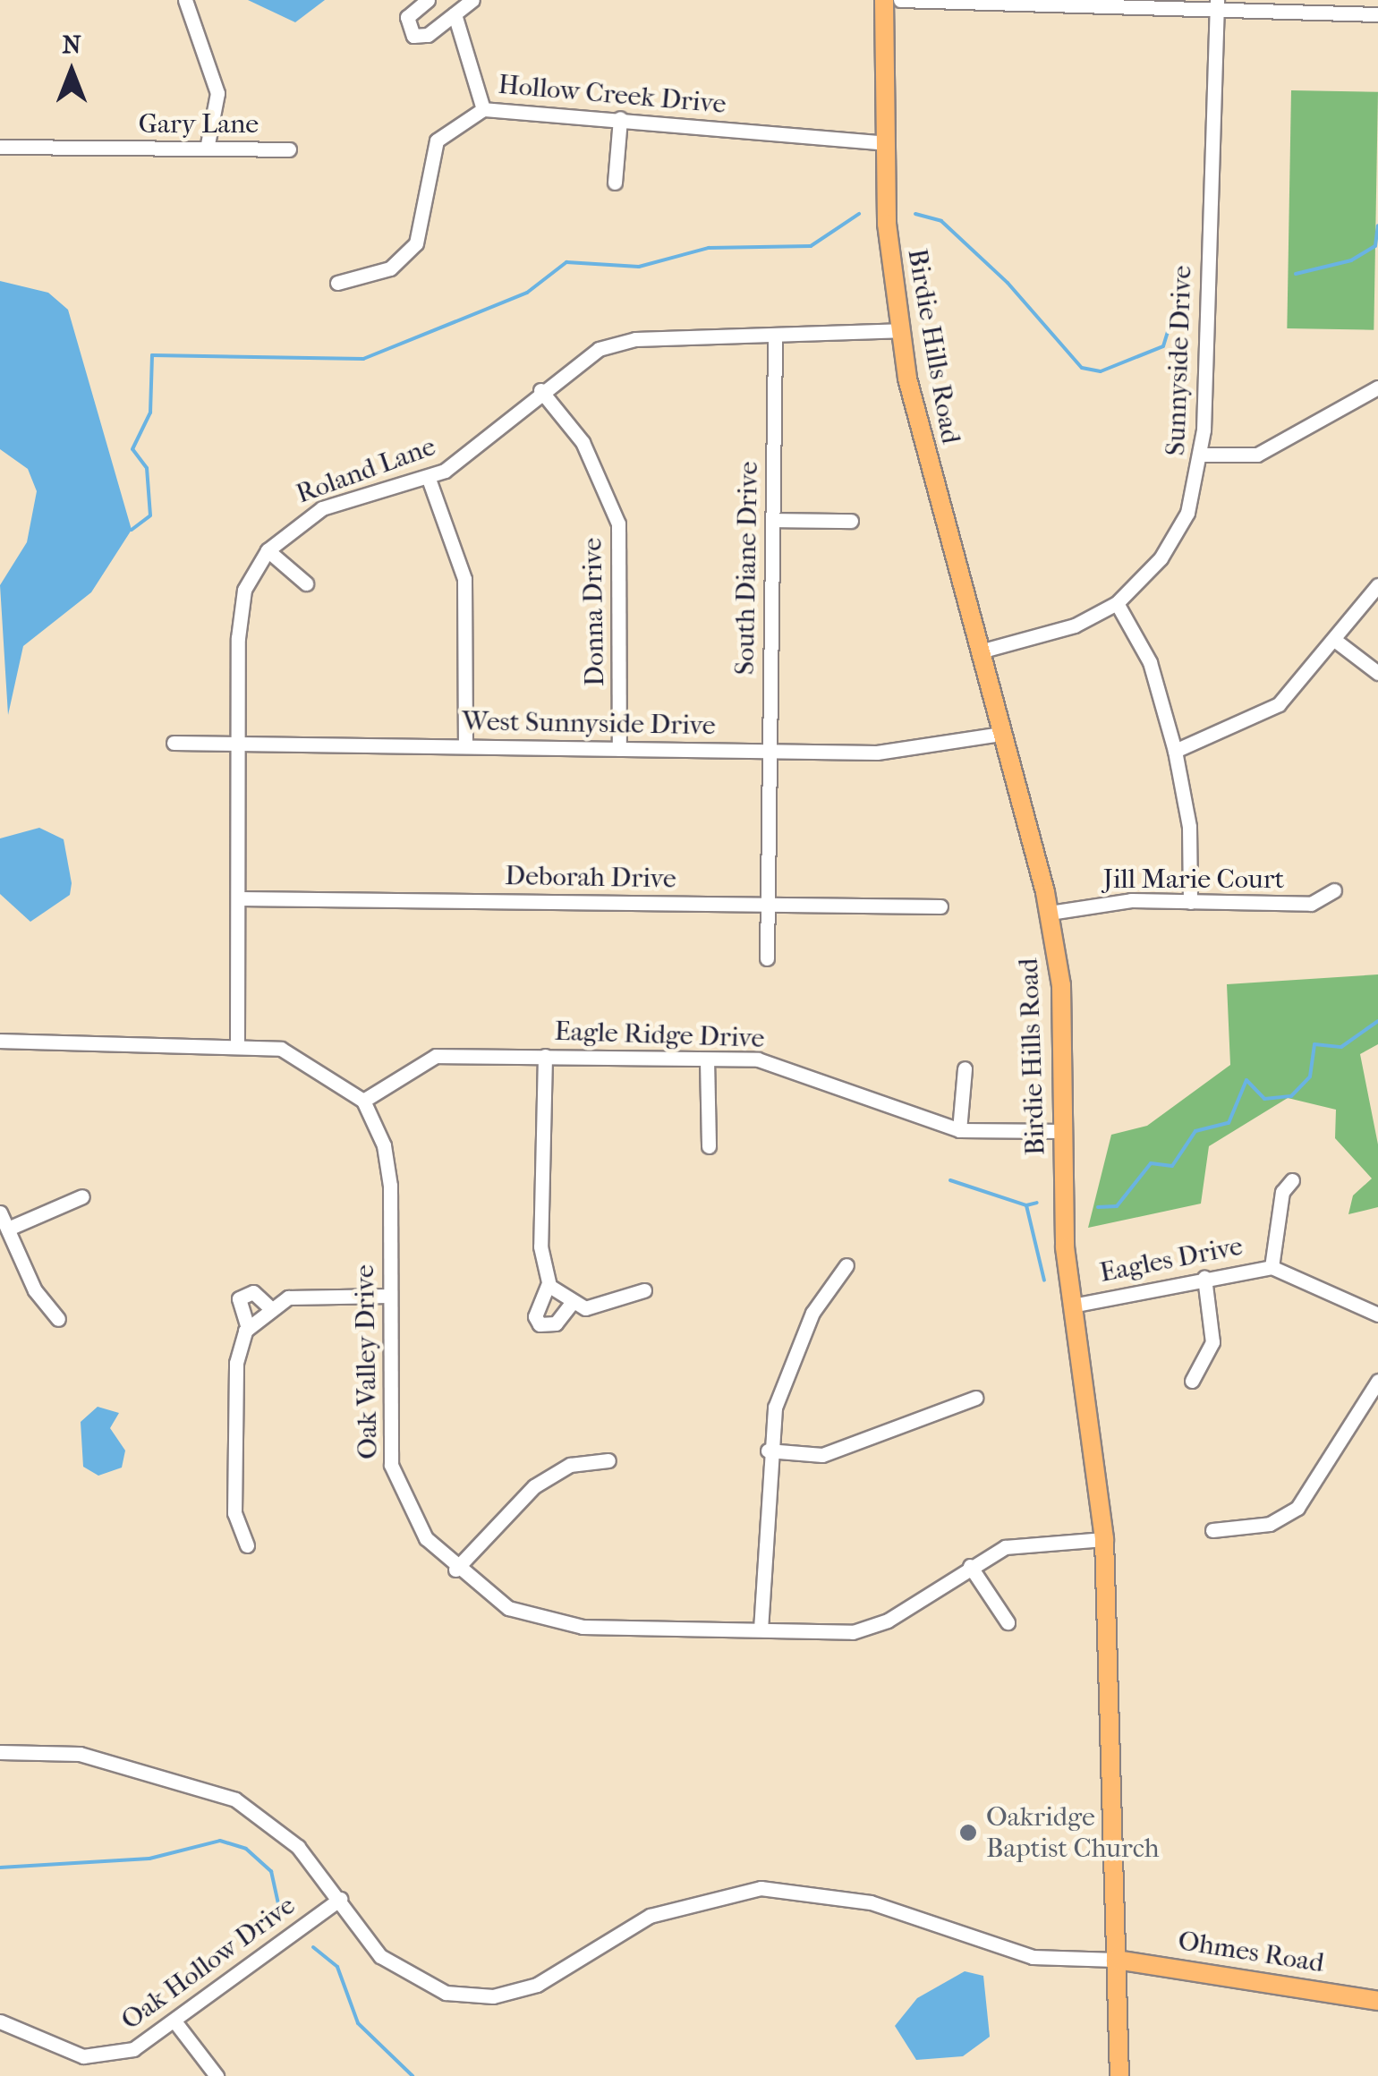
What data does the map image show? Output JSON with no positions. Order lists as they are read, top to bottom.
{
  "streets": {
    "main road": ["Birdie Hills Road", "Ohmes Road"],
    "street": [
      "Hollow Creek Drive",
      "Gary Lane",
      "Sunnyside Drive",
      "Roland Lane",
      "South Diane Drive",
      "Donna Drive",
      "West Sunnyside Drive",
      "Deborah Drive",
      "Jill Marie Court",
      "Eagle Ridge Drive",
      "Eagles Drive",
      "Oak Valley Drive",
      "Oak Hollow Drive"
    ]
  },
  "crossings": [
    ["Hollow Creek Drive", "Birdie Hills Road"],
    ["Birdie Hills Road", "Sunnyside Drive"],
    ["Birdie Hills Road", "Roland Lane"],
    ["Birdie Hills Road", "West Sunnyside Drive"],
    ["Birdie Hills Road", "Jill Marie Court"],
    ["Birdie Hills Road", "Eagle Ridge Drive"],
    ["Birdie Hills Road", "Eagles Drive"],
    ["Birdie Hills Road", "Oak Valley Drive"],
    ["Birdie Hills Road", "Ohmes Road"],
    ["Roland Lane", "South Diane Drive"],
    ["Roland Lane", "Donna Drive"],
    ["Roland Lane", "West Sunnyside Drive"],
    ["Roland Lane", "Deborah Drive"],
    ["South Diane Drive", "West Sunnyside Drive"],
    ["South Diane Drive", "Deborah Drive"],
    ["Donna Drive", "West Sunnyside Drive"],
    ["Eagle Ridge Drive", "Oak Valley Drive"]
  ],
  "places": ["Oakridge Baptist Church"],
  "north": "top"
}
